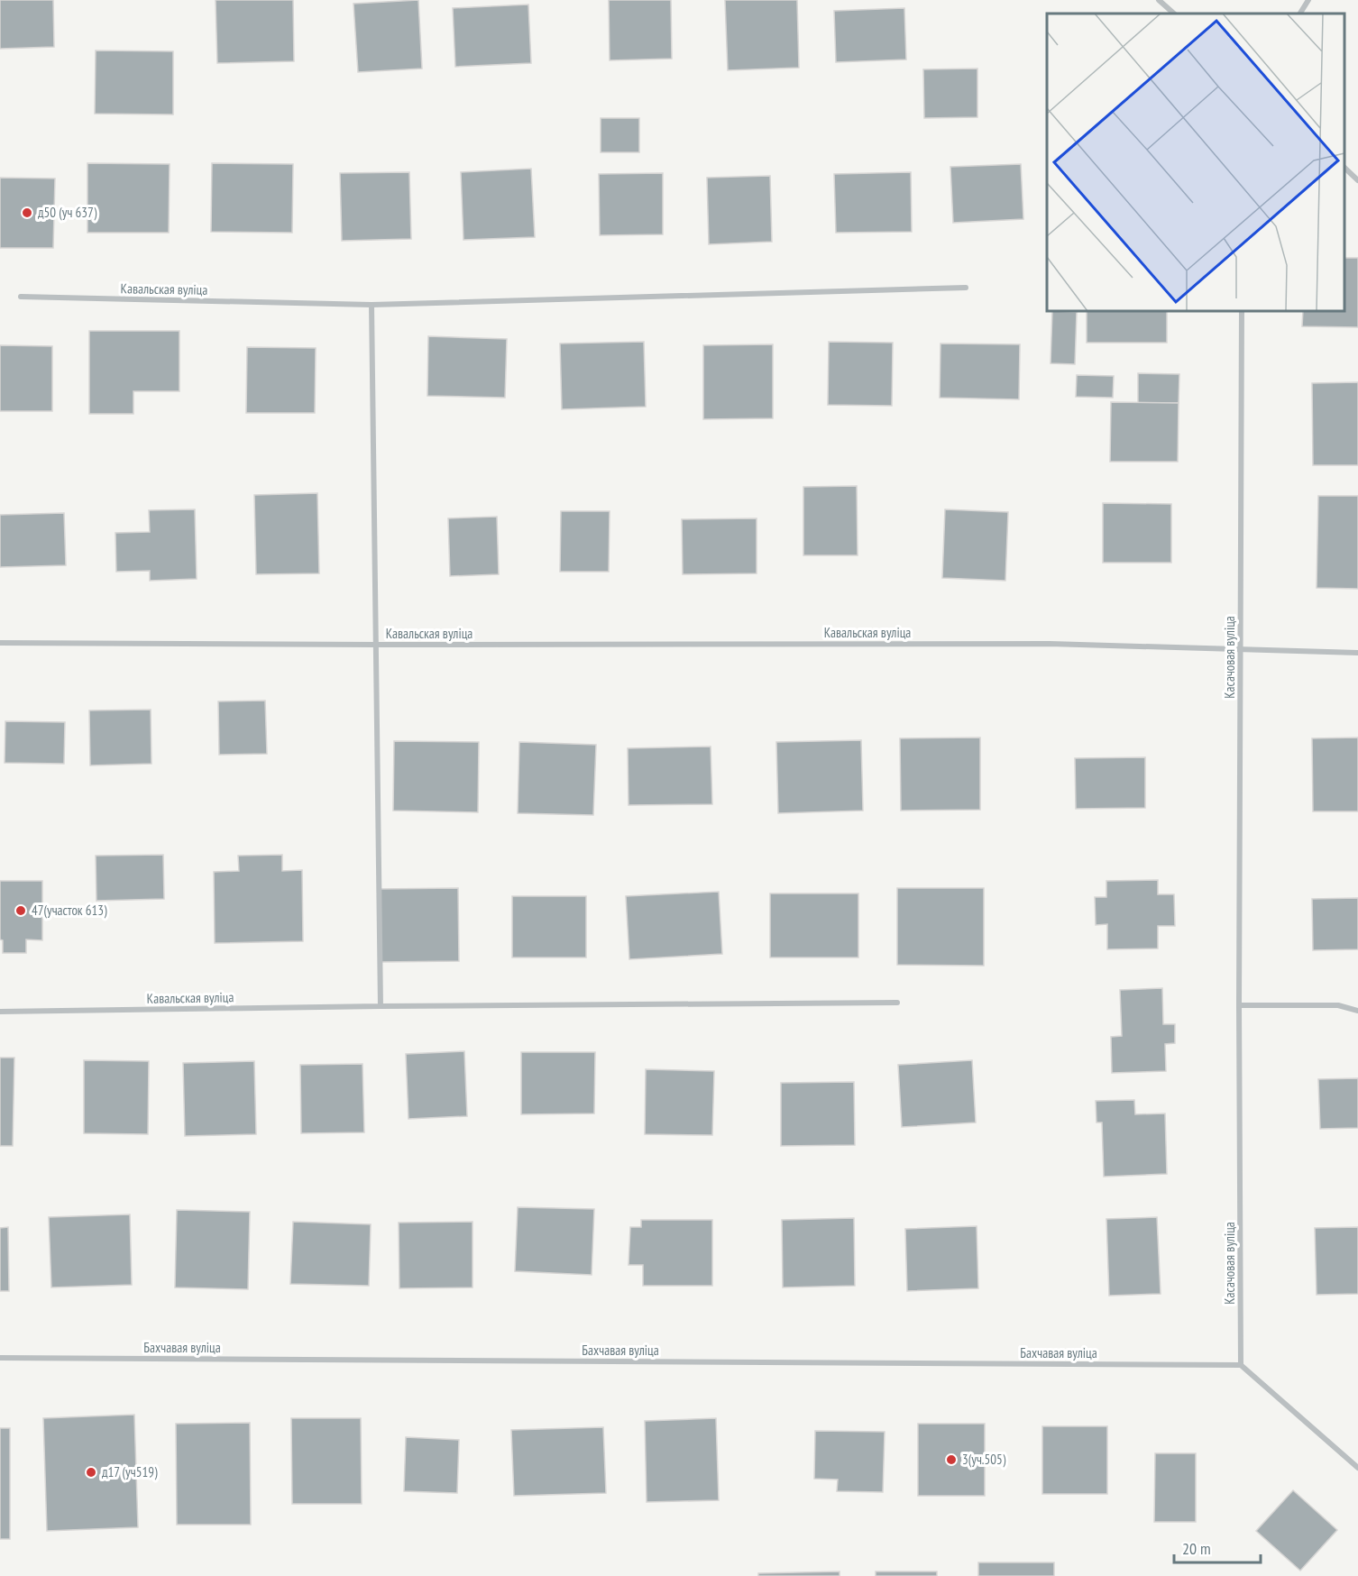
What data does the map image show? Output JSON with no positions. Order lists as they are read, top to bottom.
{
  "streets": {
    "street": ["Кавальская вуліца", "Касачовая вуліца", "Бахчавая вуліца"]
  },
  "crossings": [
    ["Кавальская вуліца", "Касачовая вуліца"],
    ["Касачовая вуліца", "Бахчавая вуліца"]
  ],
  "places": [
    "д50 (уч 637)",
    "47(участок 613)",
    "3(уч.505)",
    "д17 (уч519)"
  ],
  "scale_bar": "20 m"
}
